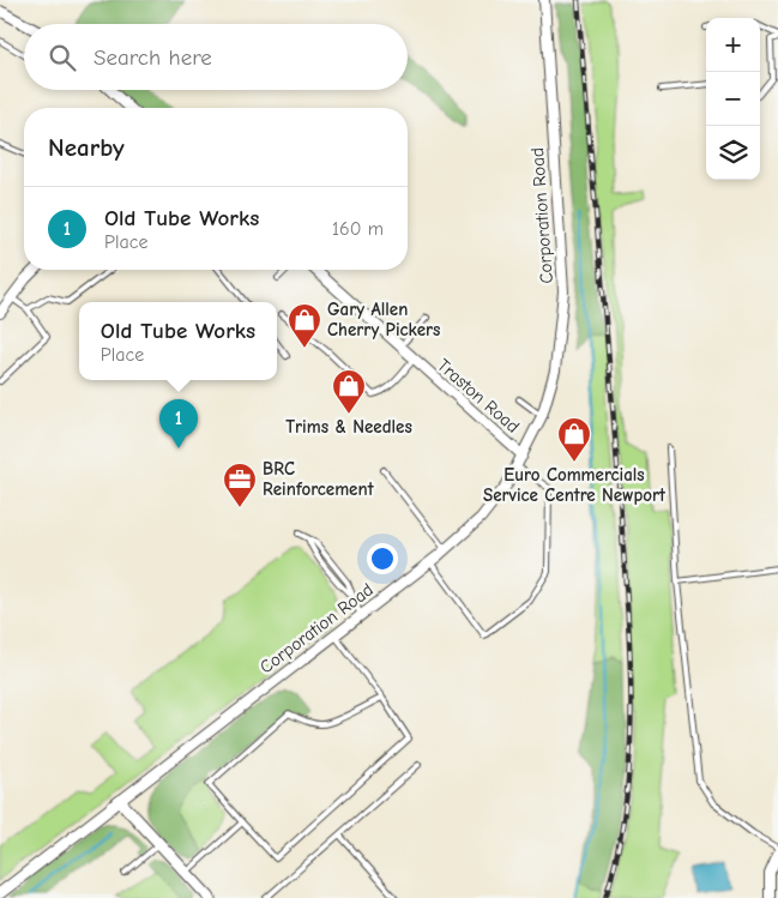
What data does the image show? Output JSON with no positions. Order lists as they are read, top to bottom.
{
  "streets": {
    "street": ["Corporation Road", "Traston Road"]
  },
  "crossings": [
    ["Corporation Road", "Traston Road"]
  ],
  "places": {
    "shop": ["Gary Allen Cherry Pickers", "Trims & Needles", "Euro Commercials Service Centre Newport"],
    "office": ["BRC Reinforcement"]
  },
  "page": {
    "map_buttons": ["+", "−"],
    "search": "Search here",
    "heading": "Nearby",
    "list": [
      {
        "mark": "1",
        "name": "Old Tube Works",
        "note": "Place",
        "value": "160 m"
      }
    ],
    "popup": ["Old Tube Works", "Place"],
    "pins": "1"
  }
}
